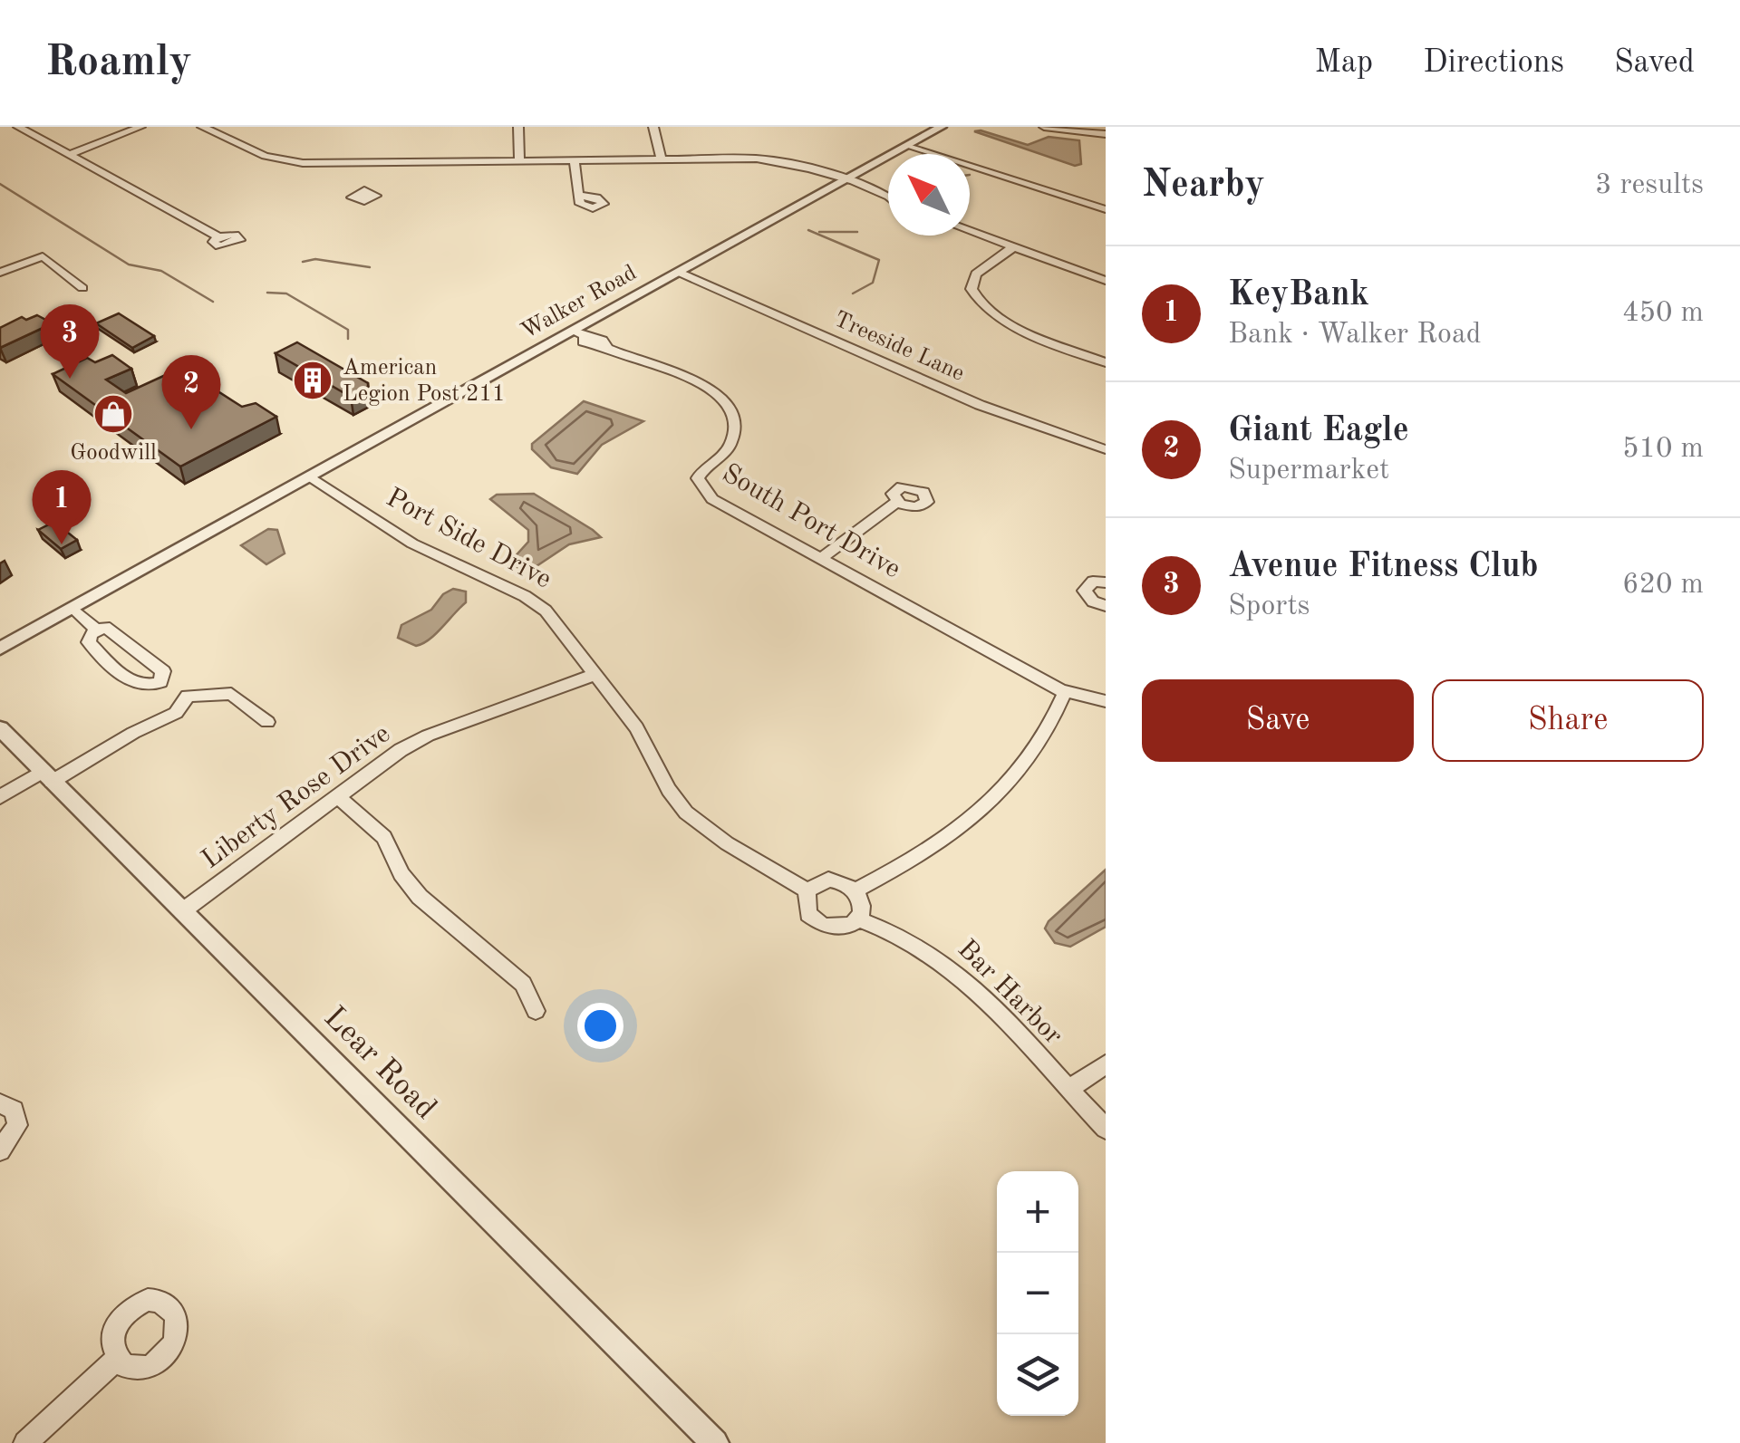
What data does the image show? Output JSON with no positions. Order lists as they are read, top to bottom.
{
  "streets": {
    "street": [
      "Walker Road",
      "Treeside Lane",
      "South Port Drive",
      "Port Side Drive",
      "Liberty Rose Drive",
      "Bar Harbor",
      "Lear Road"
    ]
  },
  "crossings": [
    ["Walker Road", "Treeside Lane"],
    ["Walker Road", "South Port Drive"],
    ["Walker Road", "Port Side Drive"],
    ["Port Side Drive", "Liberty Rose Drive"],
    ["Port Side Drive", "Bar Harbor"],
    ["Liberty Rose Drive", "Lear Road"]
  ],
  "places": {
    "building": ["American Legion Post 211"],
    "shop": ["Goodwill"]
  },
  "north": "top left",
  "page": {
    "header": "Roamly",
    "nav": ["Map", "Directions", "Saved"],
    "heading": ["Nearby", "3 results"],
    "list": [
      {
        "mark": "1",
        "name": "KeyBank",
        "note": "Bank · Walker Road",
        "value": "450 m"
      },
      {
        "mark": "2",
        "name": "Giant Eagle",
        "note": "Supermarket",
        "value": "510 m"
      },
      {
        "mark": "3",
        "name": "Avenue Fitness Club",
        "note": "Sports",
        "value": "620 m"
      }
    ],
    "pins": ["3", "2", "1"],
    "buttons": ["Save", "Share"],
    "map_buttons": ["+", "−"]
  }
}
